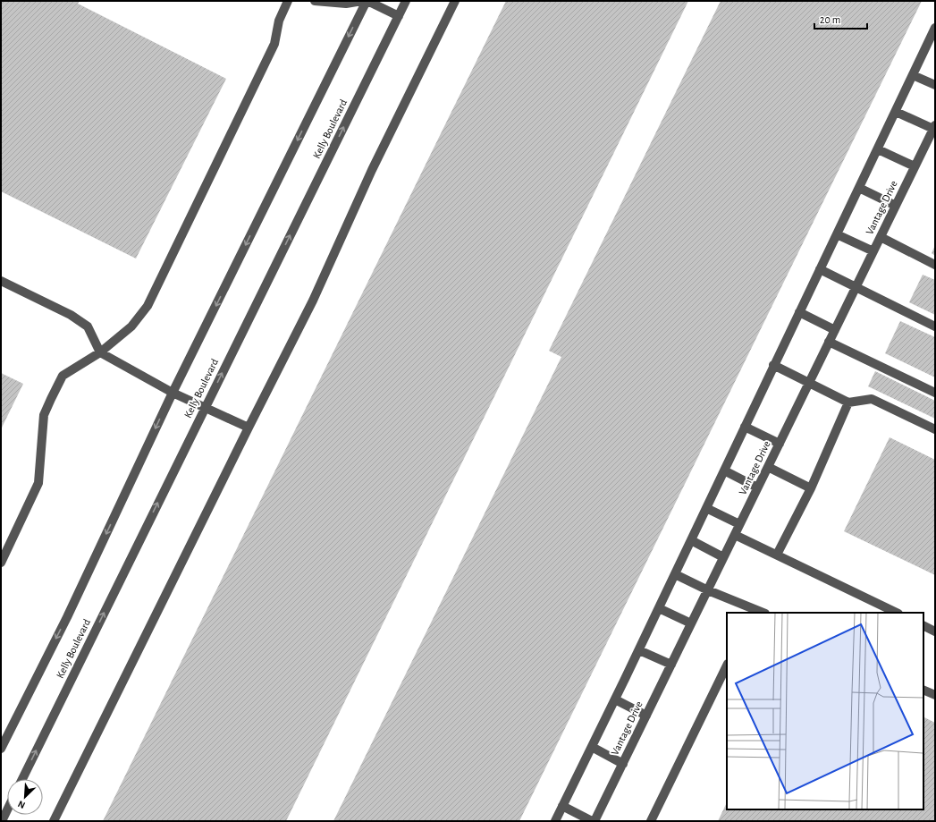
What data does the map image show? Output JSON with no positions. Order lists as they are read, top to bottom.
{
  "streets": {
    "street": ["Kelly Boulevard", "Vantage Drive"]
  },
  "scale_bar": "20 m",
  "north": "bottom left"
}
